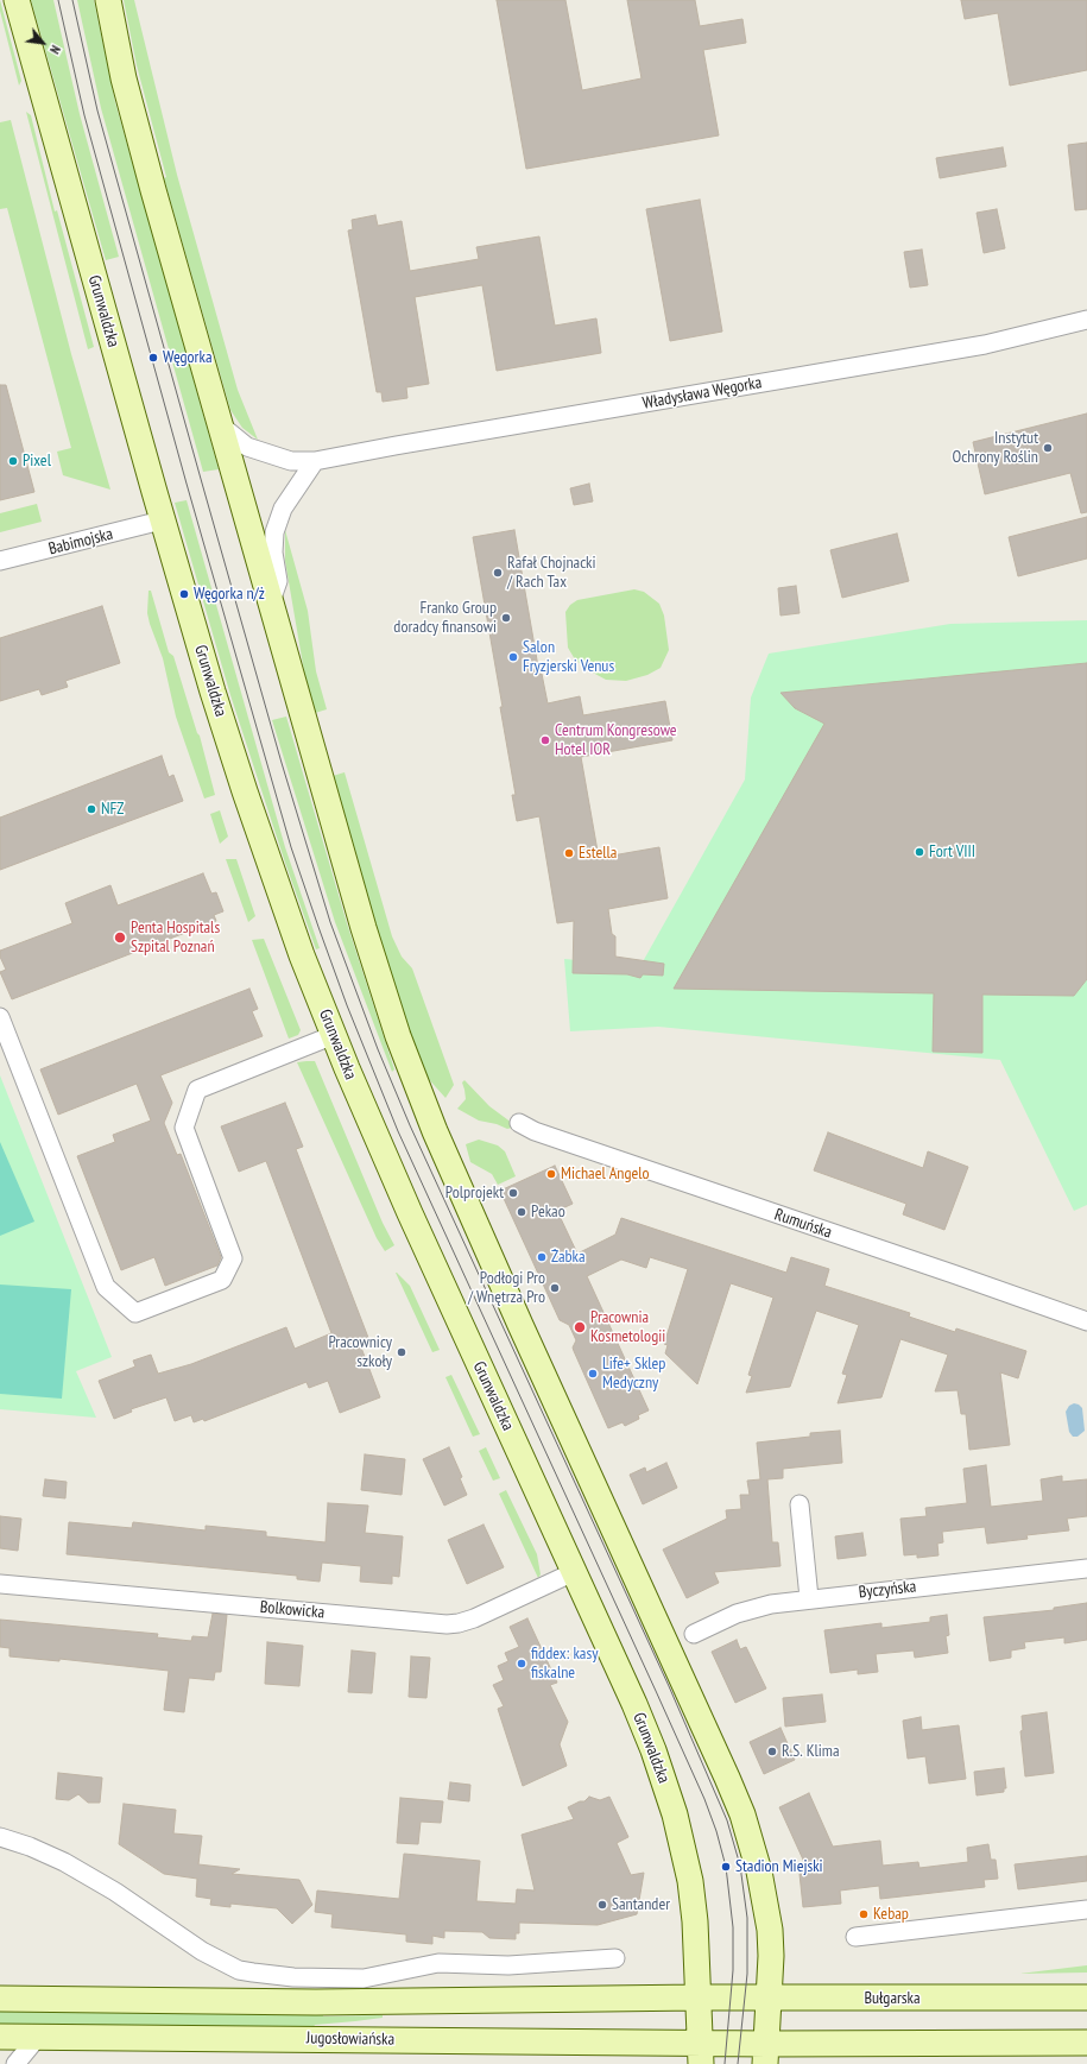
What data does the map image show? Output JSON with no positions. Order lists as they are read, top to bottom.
{
  "streets": {
    "street": [
      "Grunwaldzka",
      "Władysława Węgorka",
      "Babimojska",
      "Rumuńska",
      "Byczyńska",
      "Bolkowicka",
      "Bułgarska",
      "Jugosłowiańska"
    ]
  },
  "crossings": [
    ["Grunwaldzka", "Babimojska"],
    ["Grunwaldzka", "Bolkowicka"],
    ["Grunwaldzka", "Bułgarska"],
    ["Grunwaldzka", "Jugosłowiańska"]
  ],
  "places": [
    "Węgorka",
    "Instytut Ochrony Roślin",
    "Pixel",
    "Rafał Chojnacki / Rach Tax",
    "Węgorka n/ż",
    "Franko Group doradcy finansowi",
    "Salon Fryzjerski Venus",
    "Centrum Kongresowe Hotel IOR",
    "NFZ",
    "Fort VIII",
    "Estella",
    "Penta Hospitals Szpital Poznań",
    "Michael Angelo",
    "Polprojekt",
    "Pekao",
    "Żabka",
    "Podłogi Pro / Wnętrza Pro",
    "Pracownia Kosmetologii",
    "Pracownicy szkoły",
    "Life+ Sklep Medyczny",
    "fiddex: kasy fiskalne",
    "R.S. Klima",
    "Stadion Miejski",
    "Santander",
    "Kebap"
  ],
  "north": "bottom right"
}
